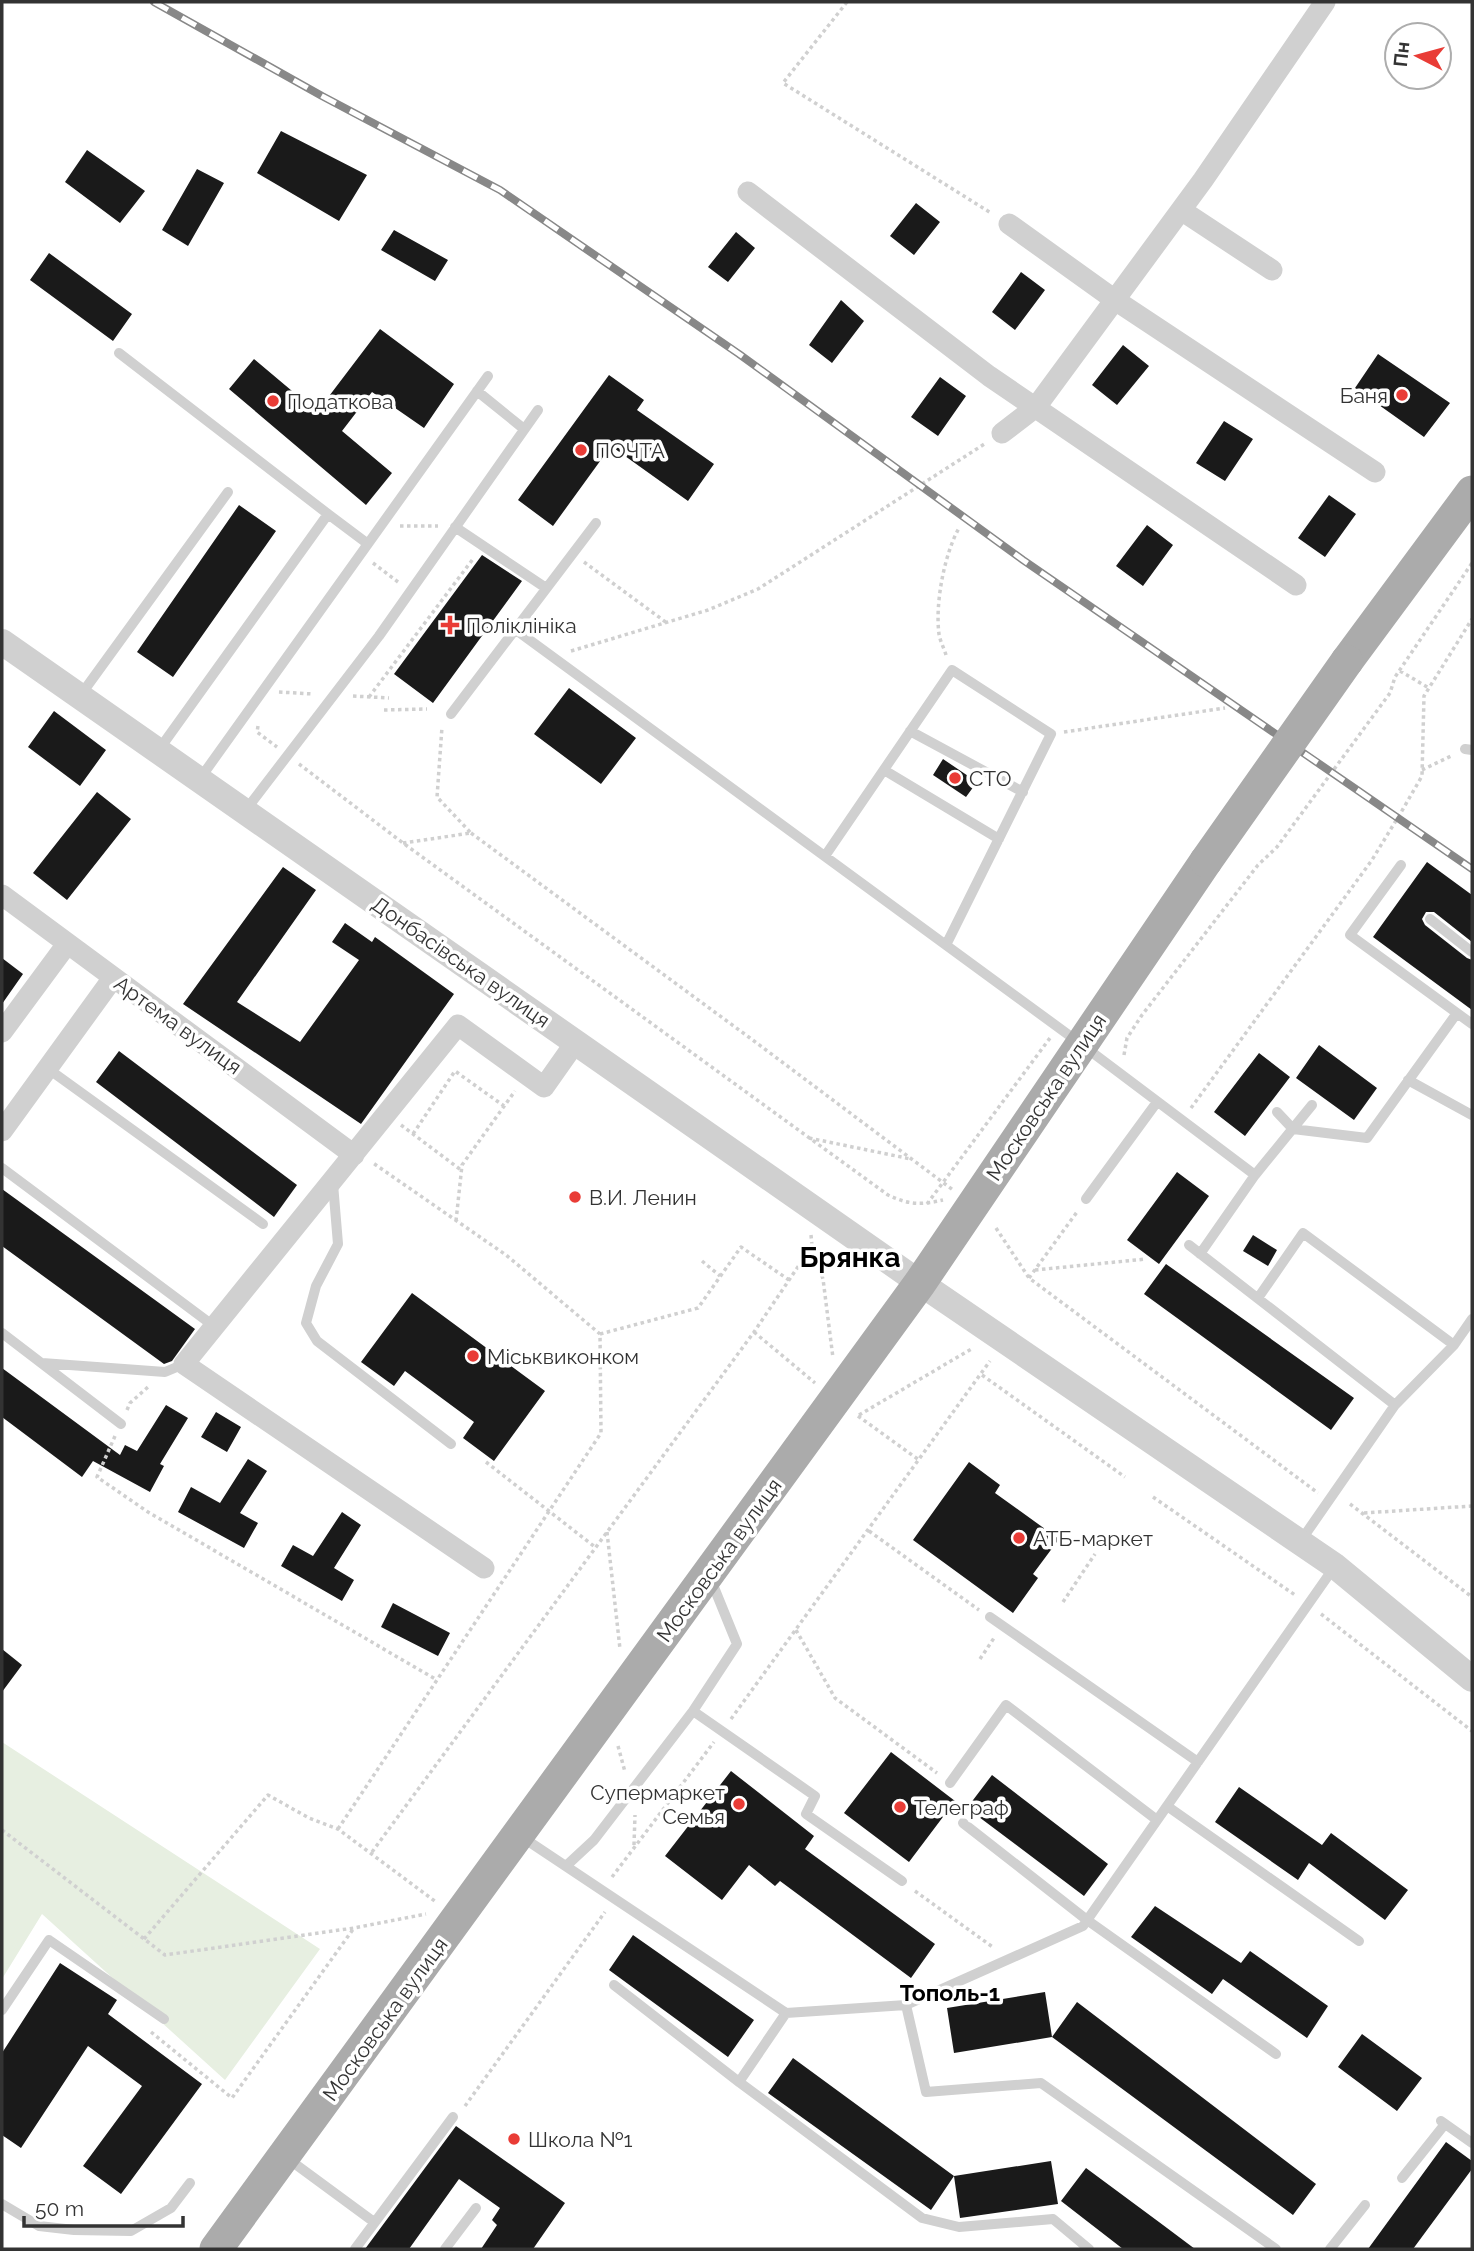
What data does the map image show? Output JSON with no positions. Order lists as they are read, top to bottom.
{
  "streets": {
    "main road": ["Московська вулиця"],
    "street": ["Донбасівська вулиця", "Артема вулиця"]
  },
  "crossings": [
    ["Донбасівська вулиця", "Московська вулиця"]
  ],
  "districts": ["Брянка", "Тополь-1"],
  "places": {
    "other": [
      "Баня",
      "Податкова",
      "ПОЧТА",
      "СТО",
      "В.И. Ленин",
      "Міськвиконком",
      "АТБ-маркет",
      "Супермаркет Семья",
      "Телеграф",
      "Школа №1"
    ],
    "health": ["Поліклініка"]
  },
  "scale_bar": "50 m",
  "north": "left"
}
